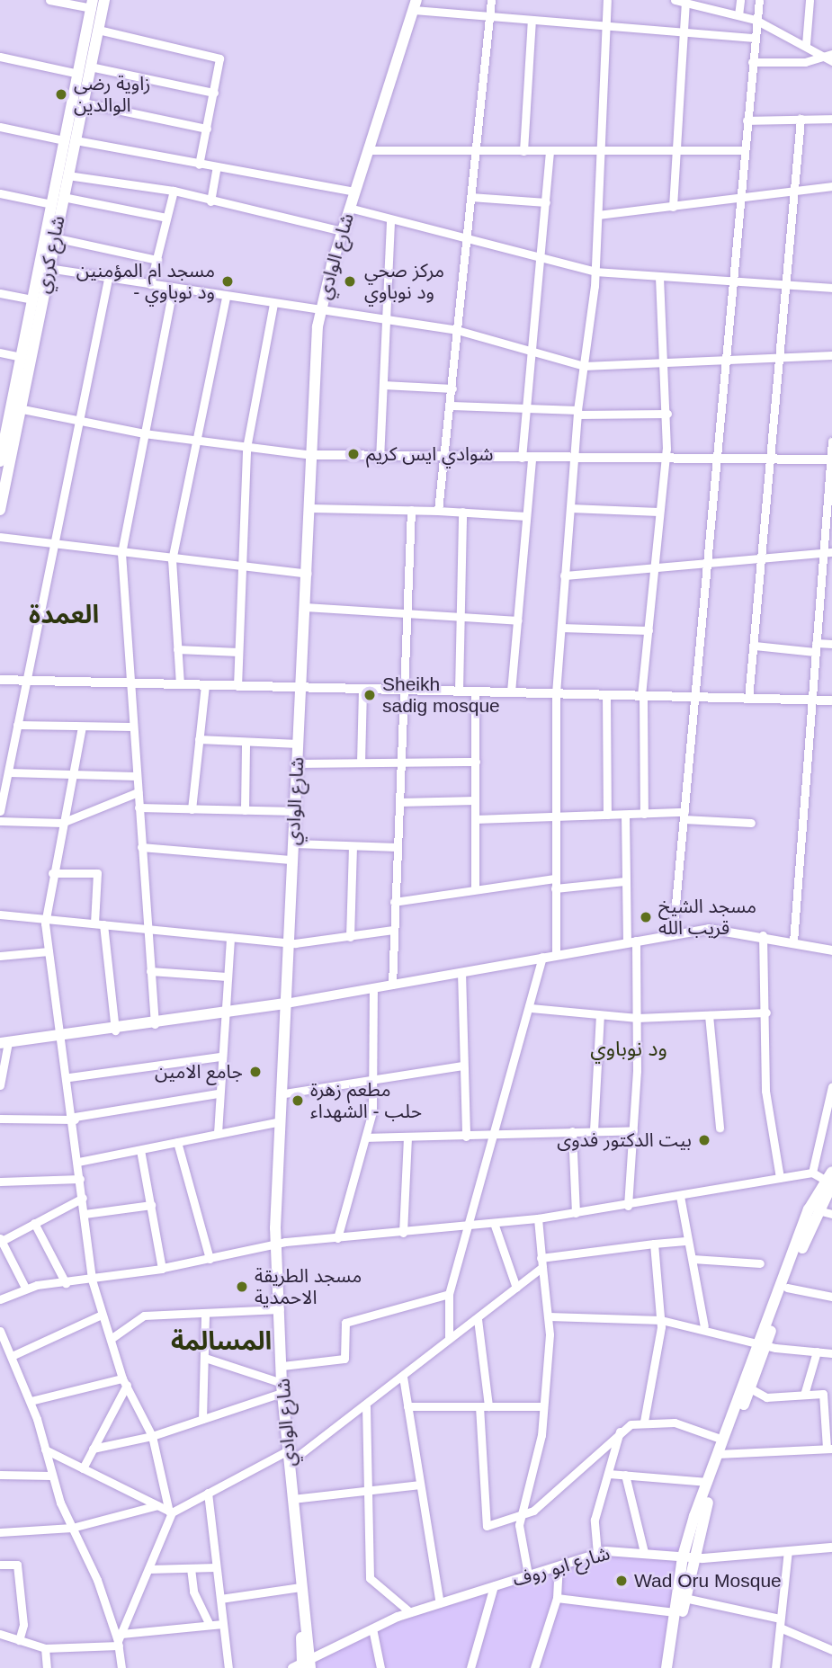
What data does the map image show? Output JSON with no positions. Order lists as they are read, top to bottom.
{
  "streets": {
    "main road": ["شارع كرري", "شارع الوادي"],
    "street": ["شارع ابو روف"]
  },
  "crossings": [
    ["شارع الوادي", "شارع ابو روف"]
  ],
  "districts": ["العمدة", "ود نوباوي", "المسالمة"],
  "places": [
    "زاوية رضى الوالدين",
    "مسجد ام المؤمنين - ود نوباوي",
    "مركز صحي ود نوباوي",
    "شوادي ايس كريم",
    "Sheikh sadig mosque",
    "مسجد الشيخ قريب الله",
    "جامع الامين",
    "مطعم زهرة حلب - الشهداء",
    "بيت الدكتور فدوى",
    "مسجد الطريقة الاحمدية",
    "Wad Oru Mosque"
  ]
}
